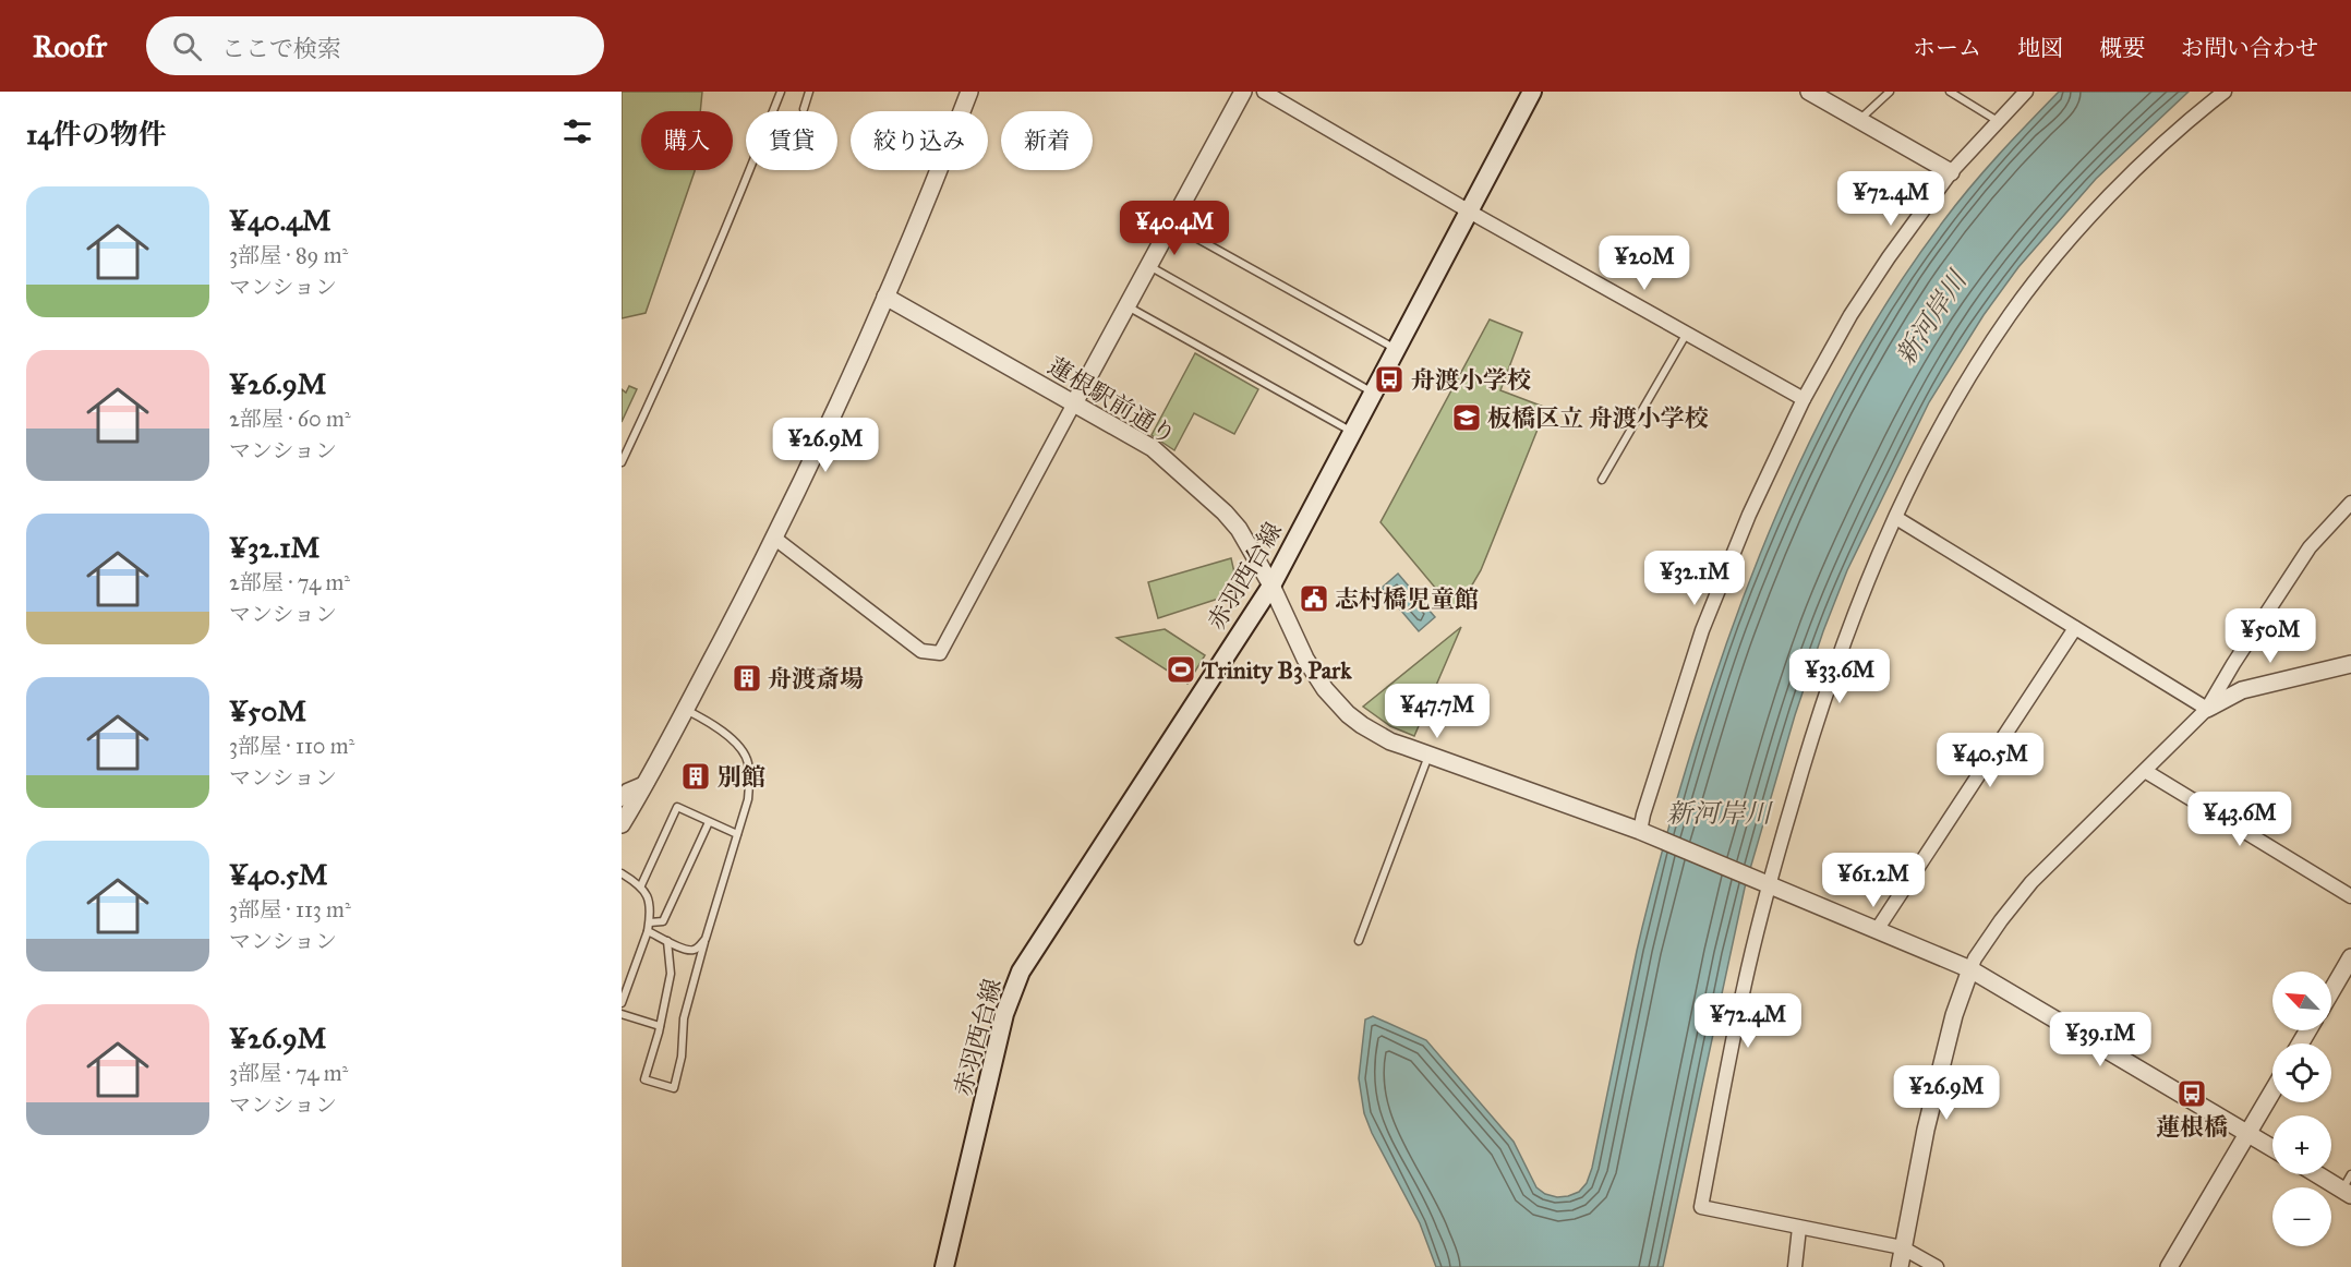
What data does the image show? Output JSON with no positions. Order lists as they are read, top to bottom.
{
  "streets": {
    "main road": ["赤羽西台線"],
    "street": ["蓮根駅前通り"]
  },
  "crossings": [
    ["蓮根駅前通り", "赤羽西台線"]
  ],
  "water": ["新河岸川"],
  "places": {
    "bus stop": ["舟渡小学校", "蓮根橋"],
    "school or university": ["板橋区立 舟渡小学校"],
    "public building": ["志村橋児童館"],
    "sports": ["Trinity B3 Park"],
    "building": ["舟渡斎場", "別館"]
  },
  "north": "top left",
  "page": {
    "header": "Roofr",
    "search": "ここで検索",
    "nav": [
      "ホーム",
      "地図",
      "概要",
      "お問い合わせ"
    ],
    "heading": "14件の物件",
    "chip": [
      "購入",
      "賃貸",
      "絞り込み",
      "新着"
    ],
    "list": [
      {
        "name": "¥40.4M",
        "note": "3部屋 · 89 m² · マンション"
      },
      {
        "name": "¥26.9M",
        "note": "2部屋 · 60 m² · マンション"
      },
      {
        "name": "¥32.1M",
        "note": "2部屋 · 74 m² · マンション"
      },
      {
        "name": "¥50M",
        "note": "3部屋 · 110 m² · マンション"
      },
      {
        "name": "¥40.5M",
        "note": "3部屋 · 113 m² · マンション"
      },
      {
        "name": "¥26.9M",
        "note": "3部屋 · 74 m² · マンション"
      }
    ],
    "price": [
      "¥72.4M",
      "¥40.4M",
      "¥20M",
      "¥26.9M",
      "¥32.1M",
      "¥50M",
      "¥33.6M",
      "¥47.7M",
      "¥40.5M",
      "¥43.6M",
      "¥61.2M",
      "¥72.4M",
      "¥39.1M",
      "¥26.9M"
    ],
    "map_buttons": ["+", "−"]
  }
}
